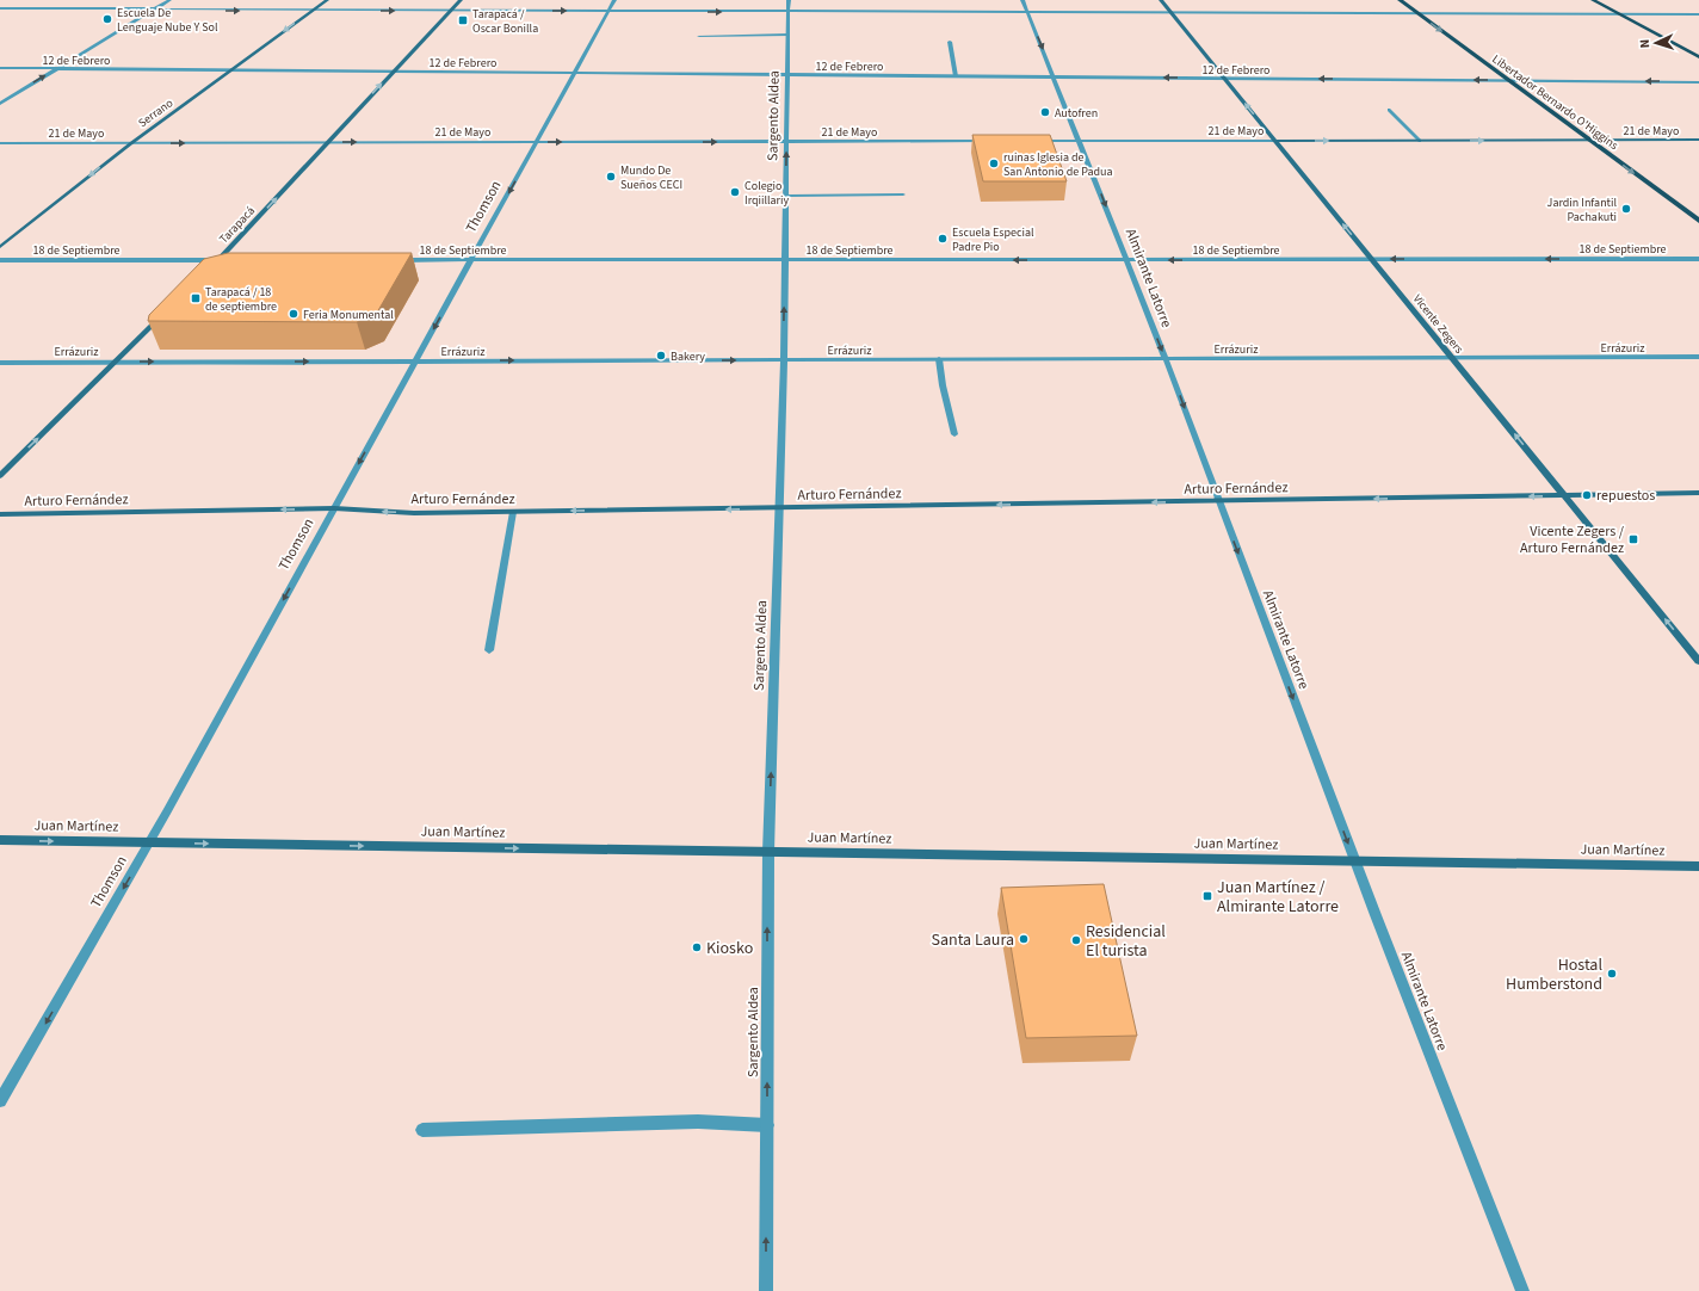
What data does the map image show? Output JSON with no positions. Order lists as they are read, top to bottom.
{
  "streets": {
    "main road": ["Libertador Bernardo O'Higgins"],
    "street": [
      "12 de Febrero",
      "Serrano",
      "Sargento Aldea",
      "21 de Mayo",
      "Thomson",
      "Tarapacá",
      "18 de Septiembre",
      "Almirante Latorre",
      "Vicente Zegers",
      "Errázuriz",
      "Arturo Fernández",
      "Juan Martínez"
    ]
  },
  "crossings": [
    ["12 de Febrero", "Libertador Bernardo O'Higgins"],
    ["12 de Febrero", "Serrano"],
    ["12 de Febrero", "Sargento Aldea"],
    ["12 de Febrero", "Thomson"],
    ["12 de Febrero", "Tarapacá"],
    ["12 de Febrero", "Almirante Latorre"],
    ["12 de Febrero", "Vicente Zegers"],
    ["Libertador Bernardo O'Higgins", "21 de Mayo"],
    ["Serrano", "21 de Mayo"],
    ["Sargento Aldea", "21 de Mayo"],
    ["Sargento Aldea", "18 de Septiembre"],
    ["Sargento Aldea", "Errázuriz"],
    ["Sargento Aldea", "Arturo Fernández"],
    ["Sargento Aldea", "Juan Martínez"],
    ["21 de Mayo", "Thomson"],
    ["21 de Mayo", "Tarapacá"],
    ["21 de Mayo", "Almirante Latorre"],
    ["21 de Mayo", "Vicente Zegers"],
    ["Thomson", "18 de Septiembre"],
    ["Thomson", "Errázuriz"],
    ["Thomson", "Arturo Fernández"],
    ["Thomson", "Juan Martínez"],
    ["Tarapacá", "18 de Septiembre"],
    ["18 de Septiembre", "Almirante Latorre"],
    ["18 de Septiembre", "Vicente Zegers"],
    ["Almirante Latorre", "Errázuriz"],
    ["Almirante Latorre", "Arturo Fernández"],
    ["Almirante Latorre", "Juan Martínez"],
    ["Vicente Zegers", "Errázuriz"],
    ["Vicente Zegers", "Arturo Fernández"]
  ],
  "one_way": [
    "Libertador Bernardo O'Higgins",
    "Serrano",
    "Sargento Aldea",
    "21 de Mayo",
    "Thomson",
    "Tarapacá",
    "18 de Septiembre",
    "Almirante Latorre",
    "Vicente Zegers",
    "Errázuriz",
    "Arturo Fernández",
    "Juan Martínez"
  ],
  "places": {
    "other": [
      "Escuela De Lenguaje Nube Y Sol",
      "Autofren",
      "ruinas Iglesia de San Antonio de Padua",
      "Mundo De Sueños CECI",
      "Colegio Irqiillariy",
      "Jardin Infantil Pachakuti",
      "Escuela Especial Padre Pio",
      "Feria Monumental",
      "Bakery",
      "repuestos",
      "Santa Laura",
      "Residencial El turista",
      "Kiosko",
      "Hostal Humberstond"
    ],
    "transit": [
      "Tarapacá / Oscar Bonilla",
      "Tarapacá / 18 de septiembre",
      "Vicente Zegers / Arturo Fernández",
      "Juan Martínez / Almirante Latorre"
    ]
  },
  "north": "left"
}
